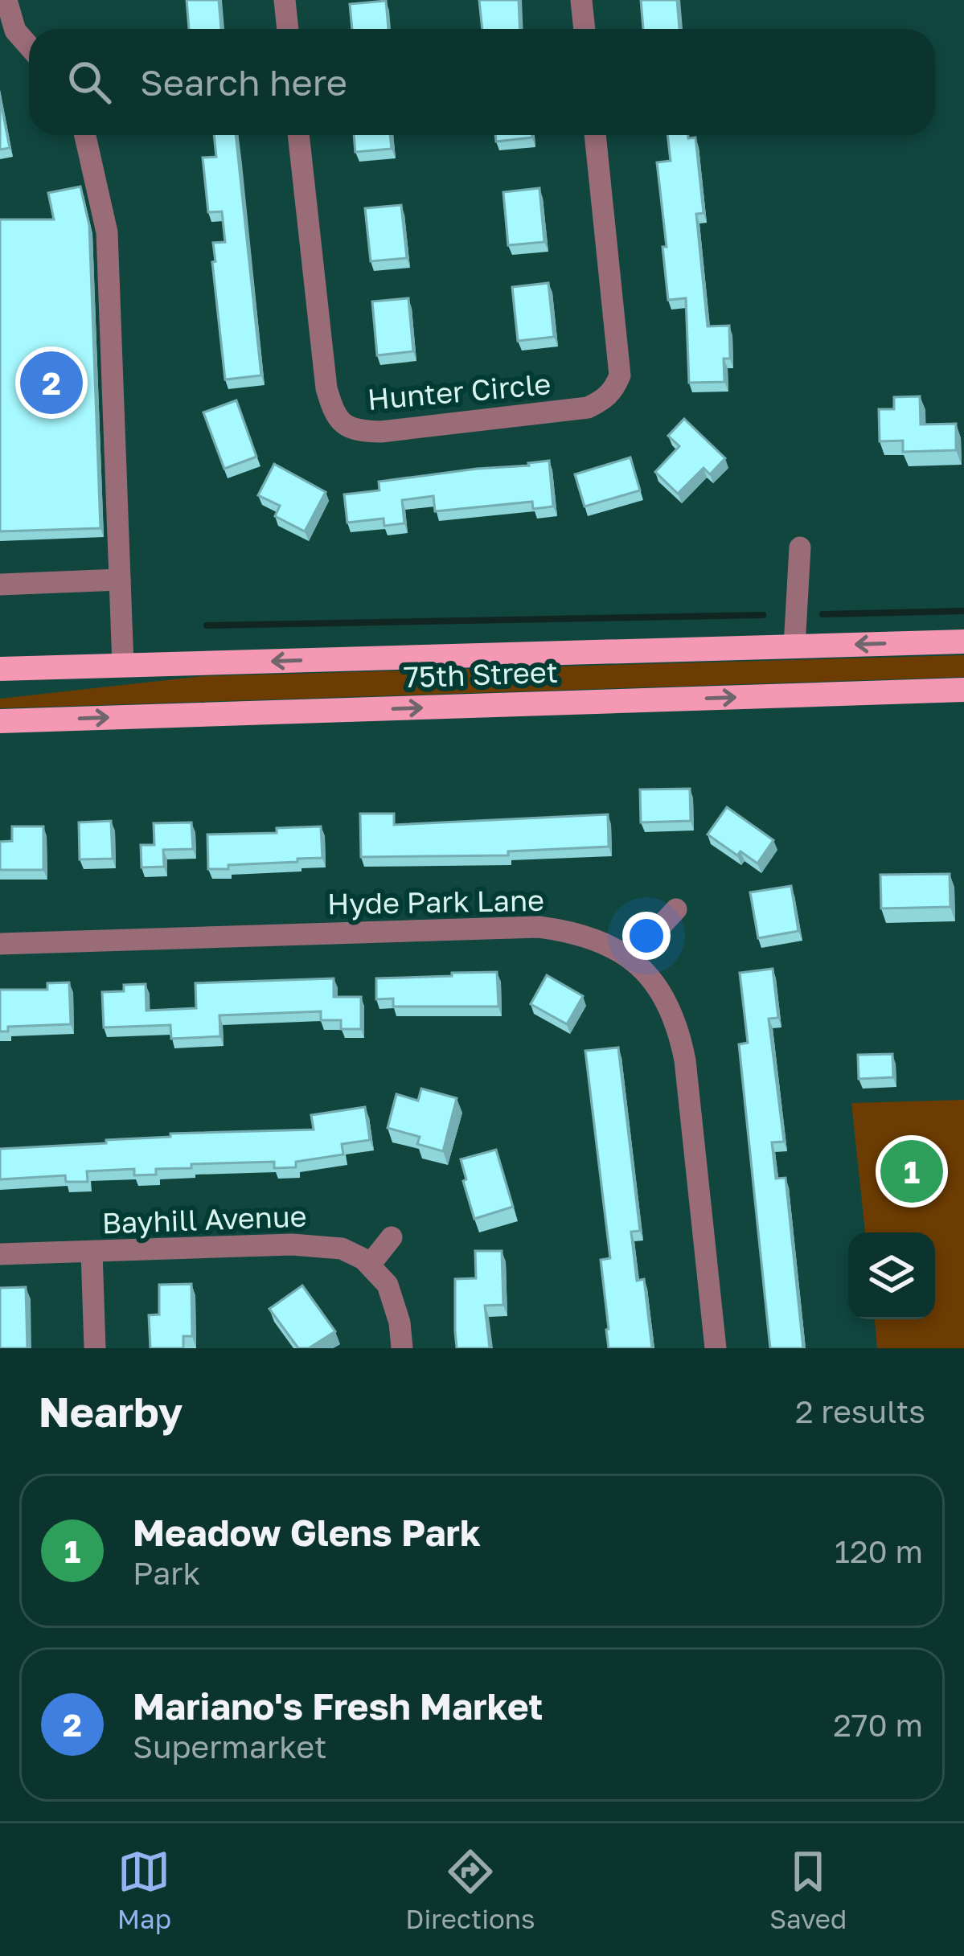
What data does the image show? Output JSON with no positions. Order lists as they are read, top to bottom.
{
  "streets": {
    "main road": ["75th Street"],
    "street": ["Hunter Circle", "Hyde Park Lane", "Bayhill Avenue"]
  },
  "page": {
    "search": "Search here",
    "pins": ["2", "1"],
    "heading": ["Nearby", "2 results"],
    "list": [
      {
        "mark": "1",
        "name": "Meadow Glens Park",
        "note": "Park",
        "value": "120 m"
      },
      {
        "mark": "2",
        "name": "Mariano's Fresh Market",
        "note": "Supermarket",
        "value": "270 m"
      }
    ],
    "nav": ["Map", "Directions", "Saved"]
  }
}
